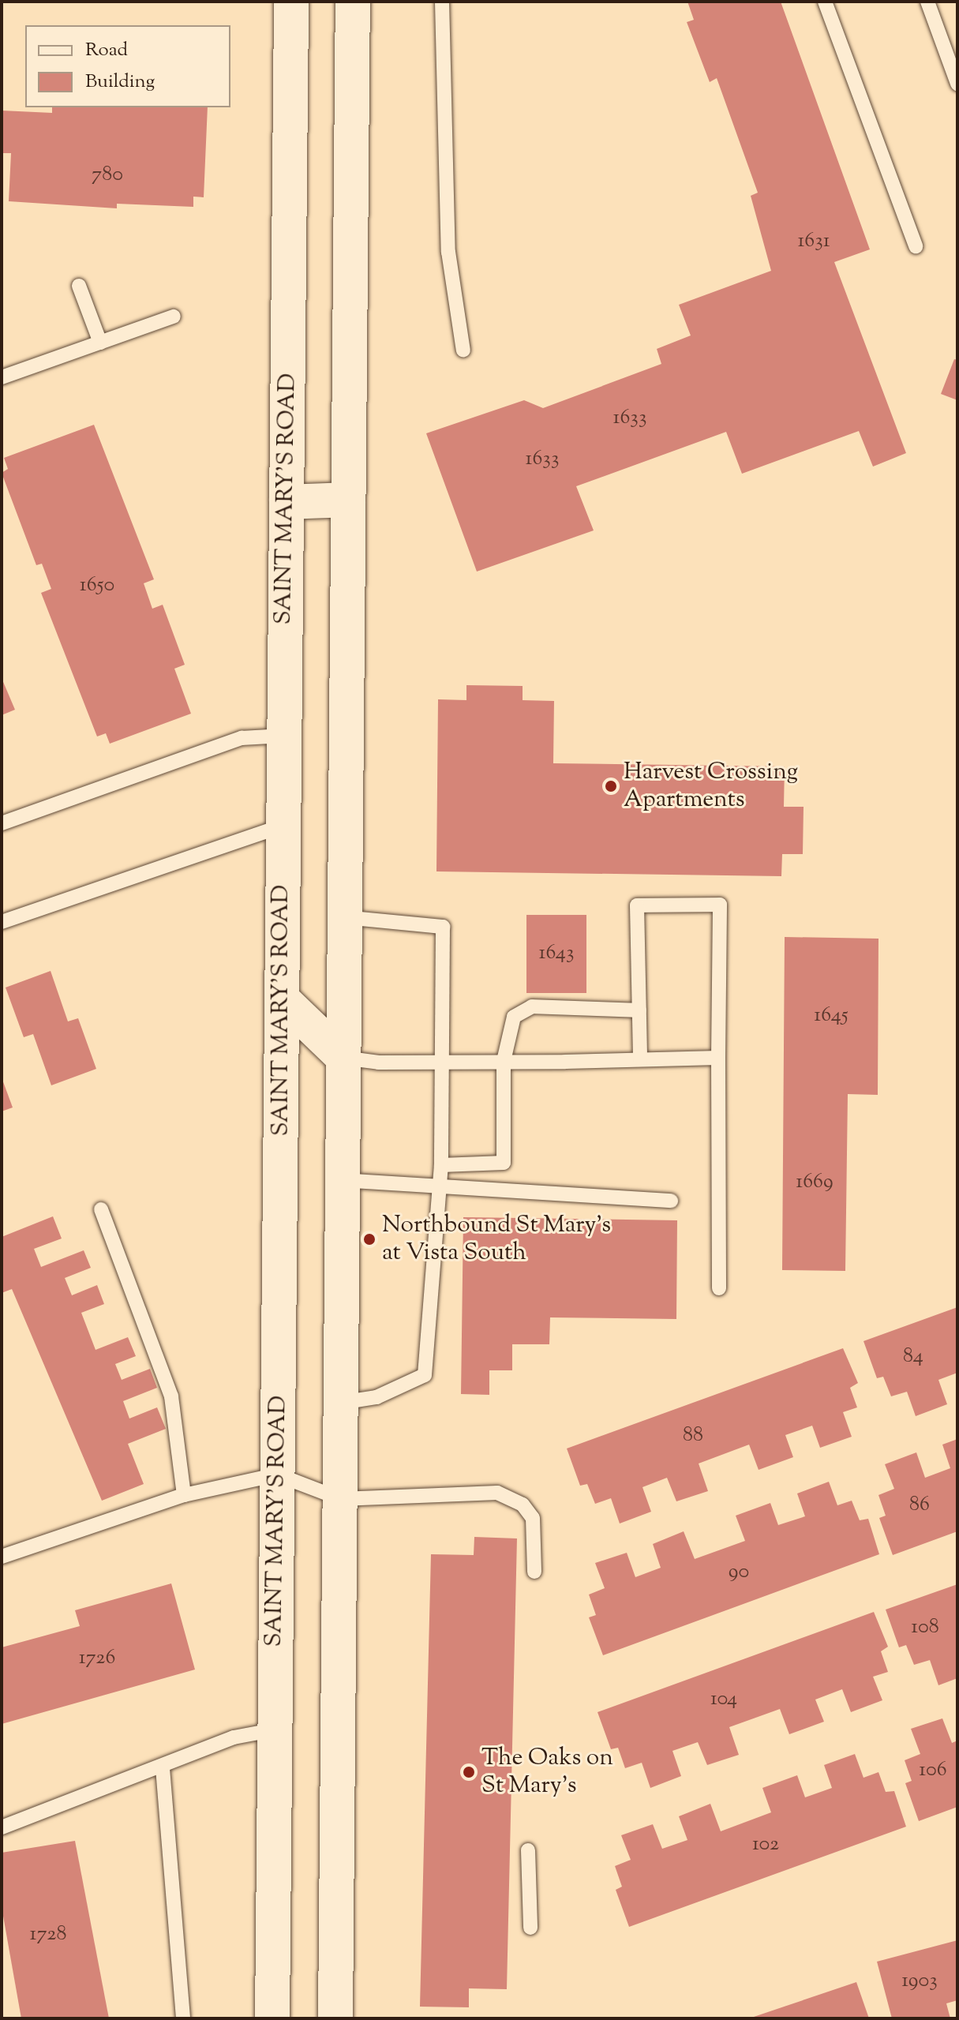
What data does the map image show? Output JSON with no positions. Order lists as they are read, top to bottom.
{
  "streets": {
    "main road": ["SAINT MARY’S ROAD"]
  },
  "places": ["Harvest Crossing Apartments", "Northbound St Mary's at Vista South", "The Oaks on St Mary's"],
  "house_numbers": [
    "780",
    "1631",
    "1633",
    "1633",
    "1650",
    "1643",
    "1645",
    "1669",
    "84",
    "88",
    "86",
    "90",
    "108",
    "1726",
    "104",
    "106",
    "102",
    "1728",
    "1903"
  ],
  "legend": ["Road", "Building"]
}
